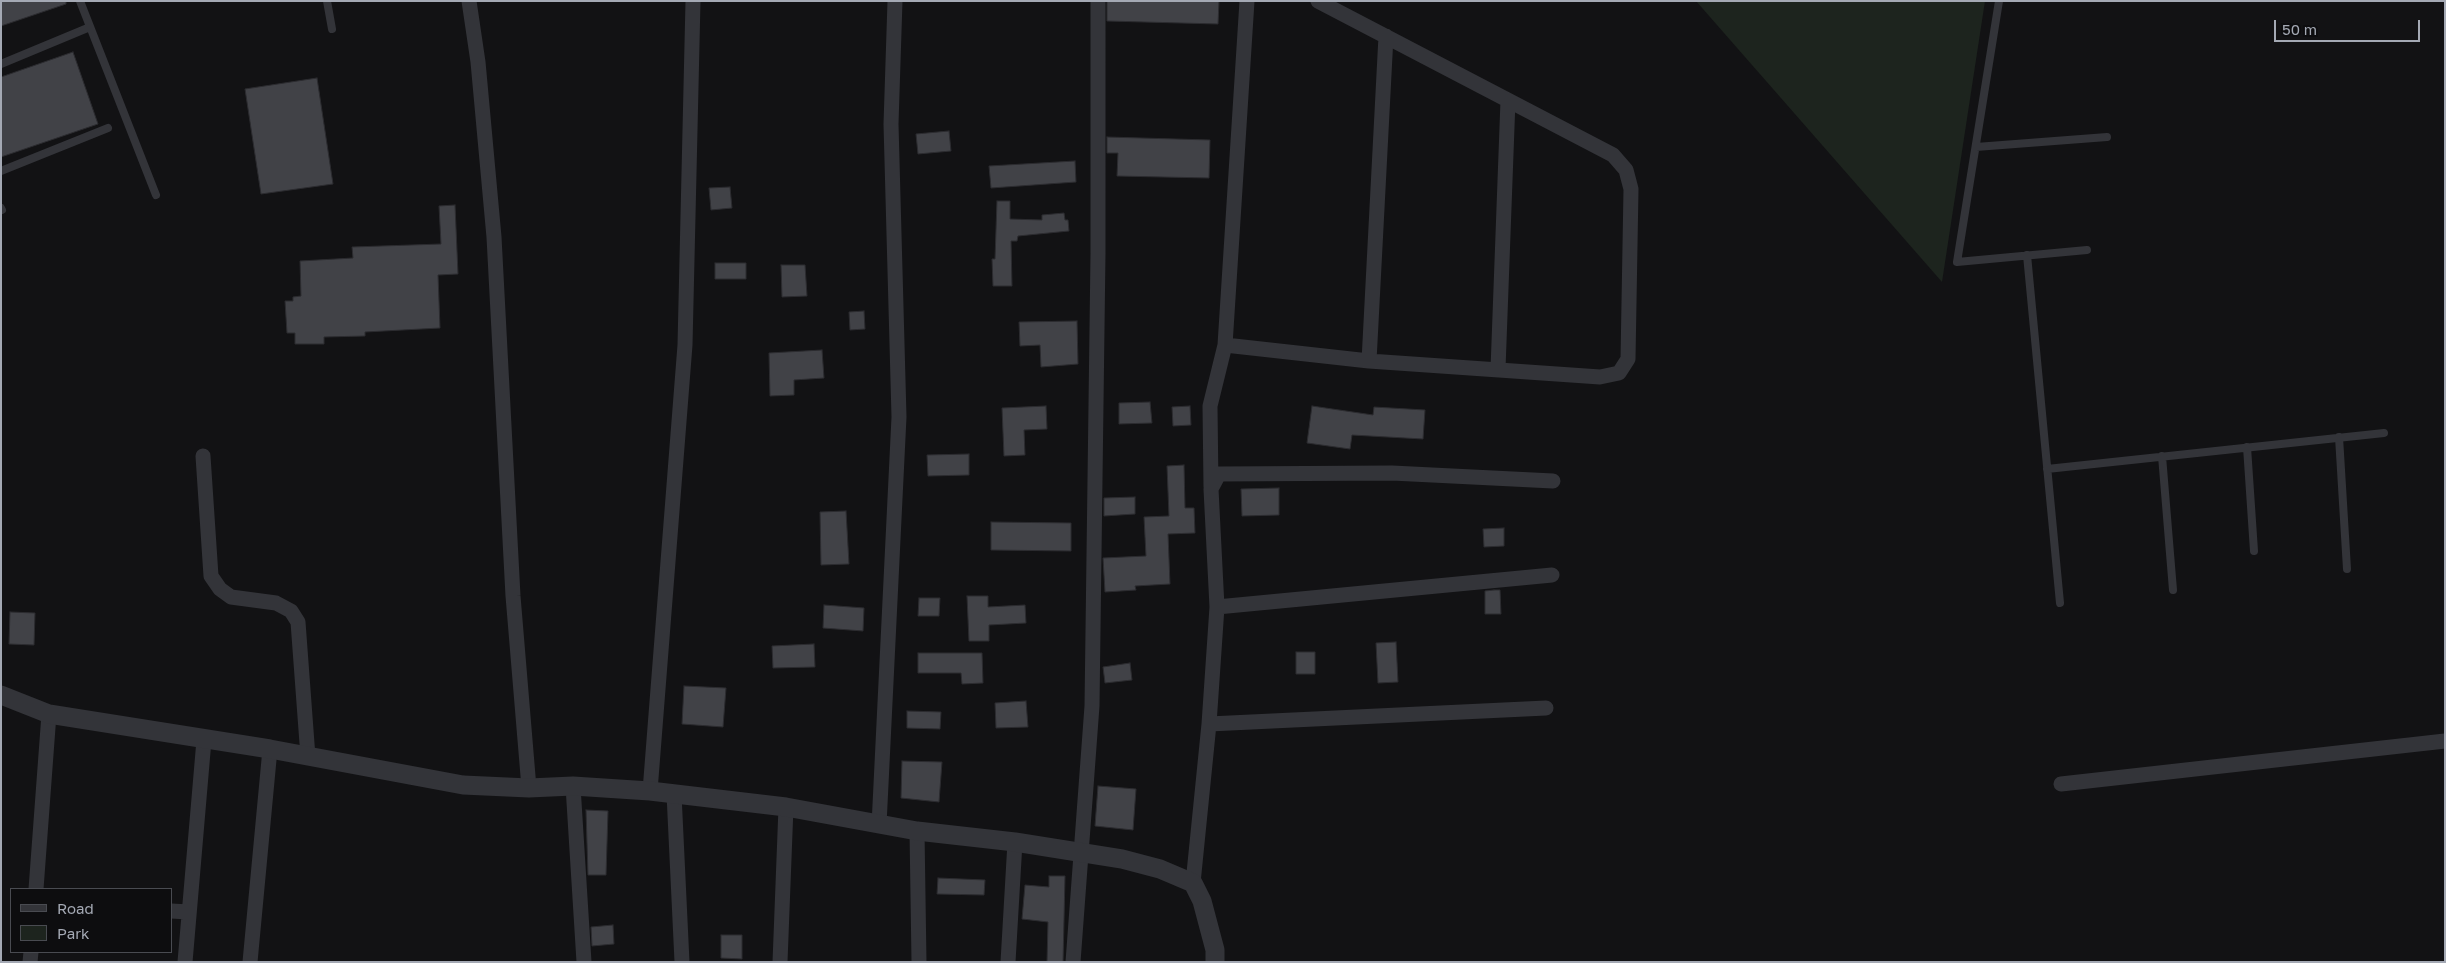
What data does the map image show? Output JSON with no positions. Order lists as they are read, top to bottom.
{
  "legend": ["Road", "Park"],
  "scale_bar": "50 m"
}
